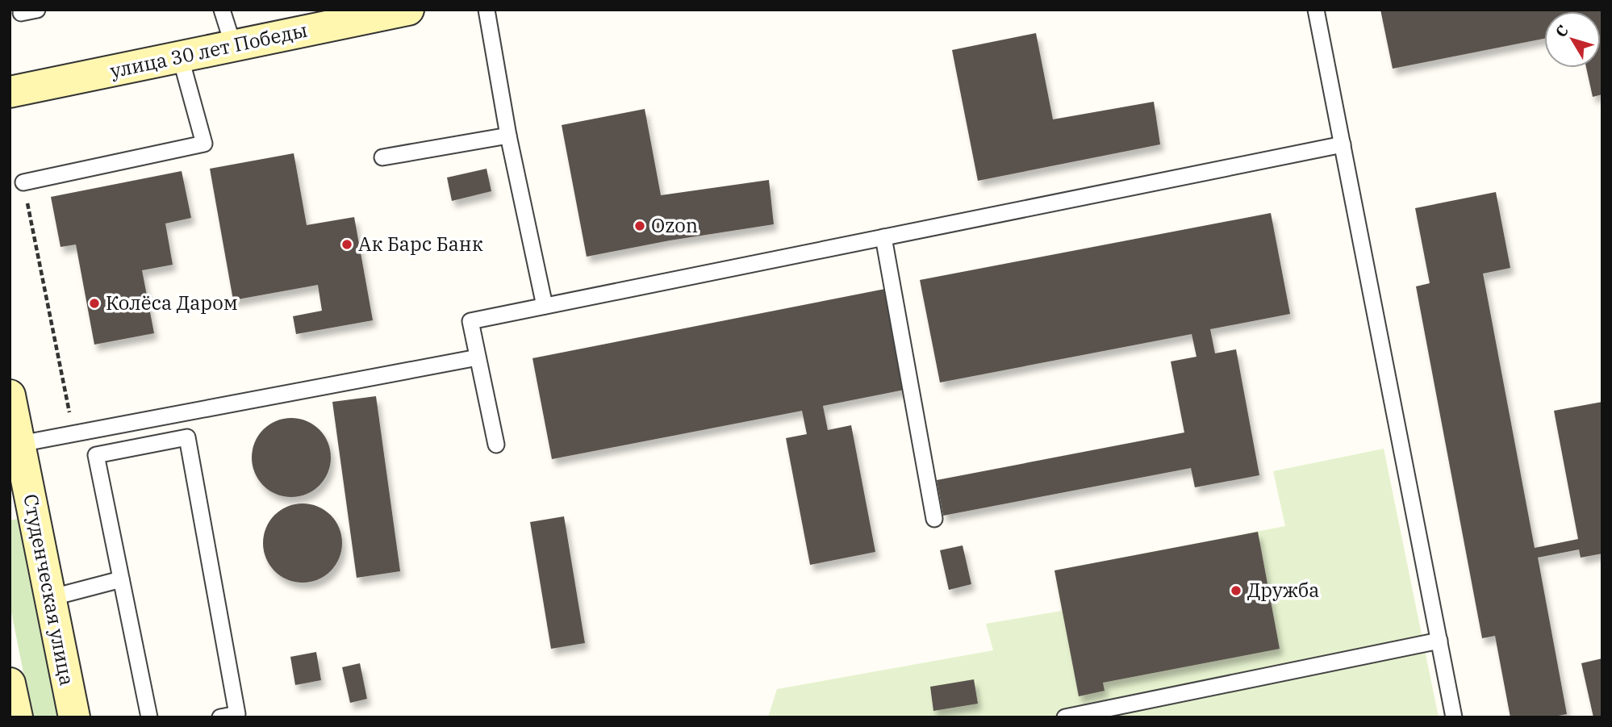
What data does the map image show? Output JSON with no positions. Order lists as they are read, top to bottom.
{
  "streets": {
    "street": ["улица 30 лет Победы", "Студенческая улица"]
  },
  "places": [
    "Ozon",
    "Ак Барс Банк",
    "Колёса Даром",
    "Дружба"
  ],
  "north": "top left"
}
